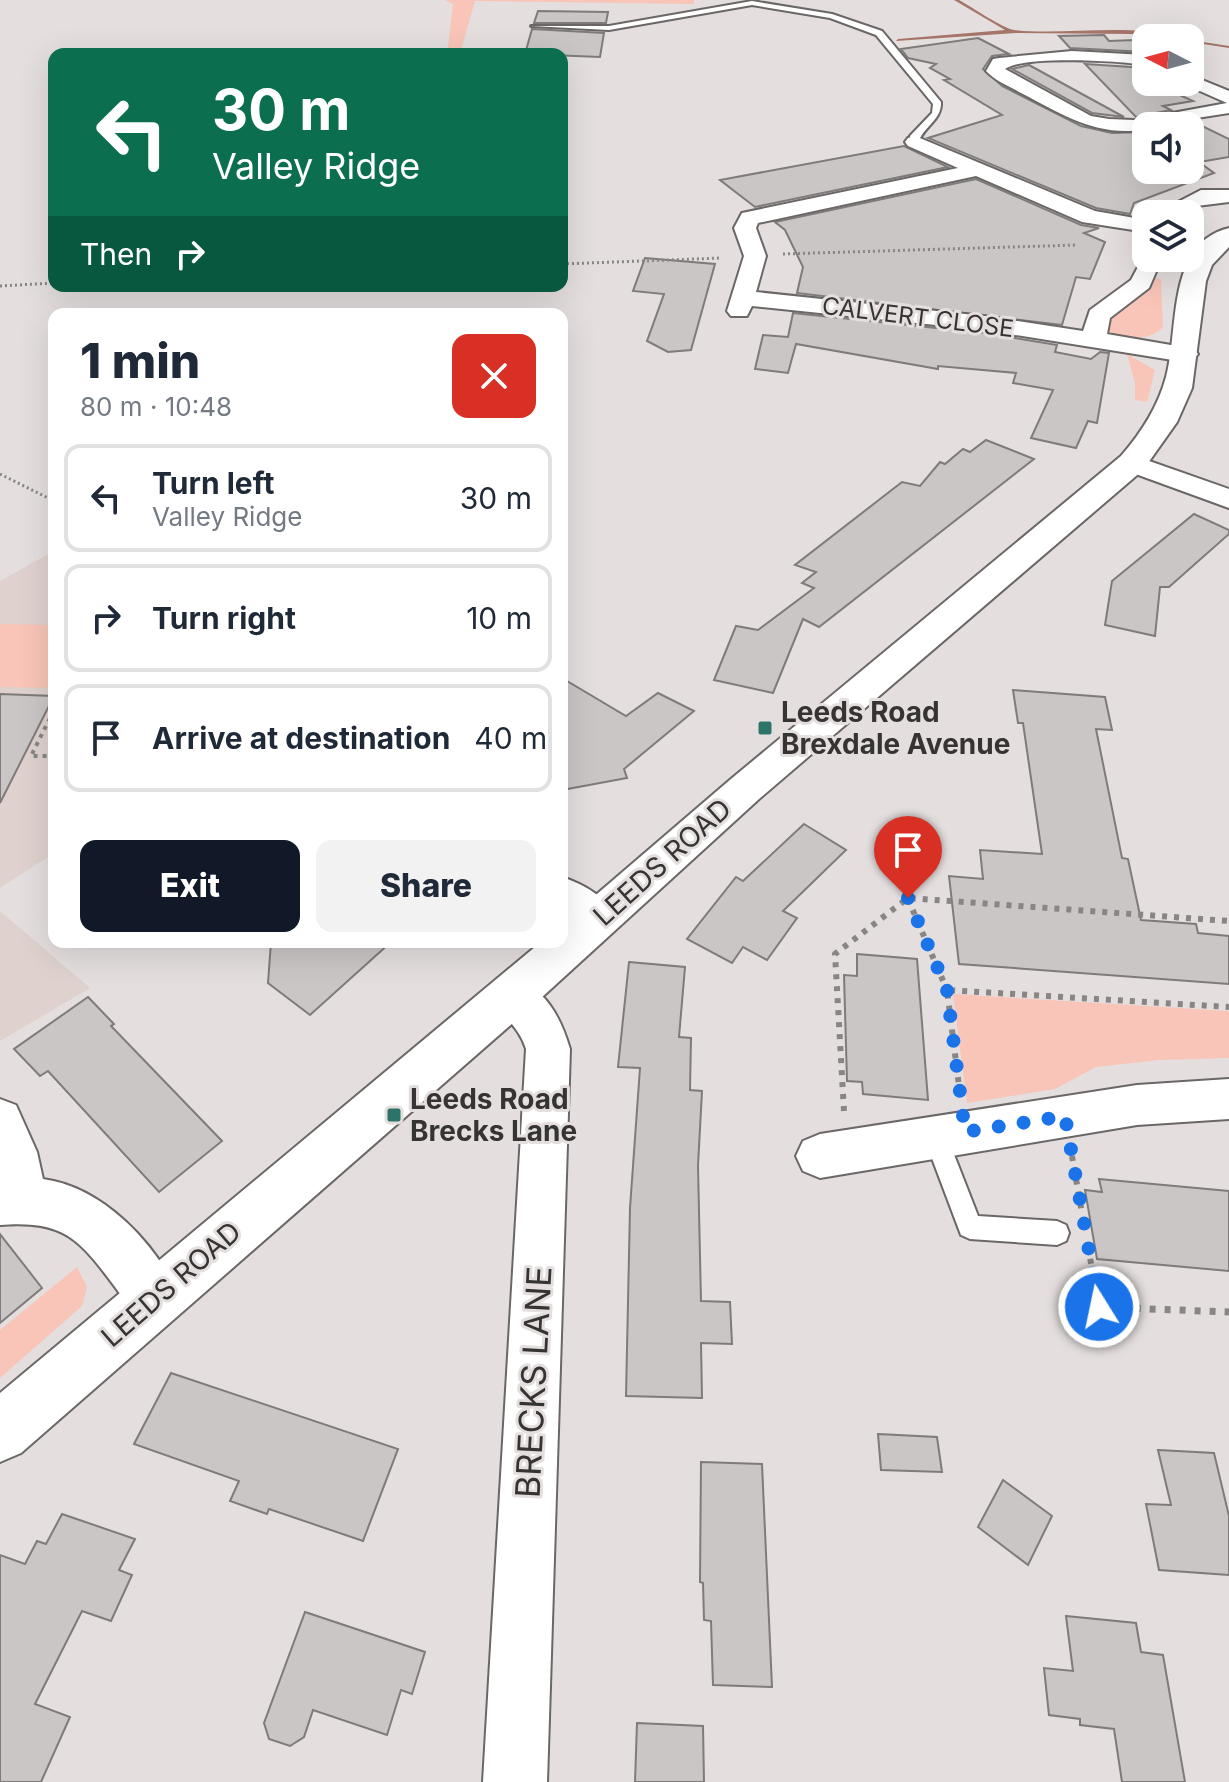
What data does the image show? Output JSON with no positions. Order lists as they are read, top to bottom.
{
  "streets": {
    "main road": ["LEEDS ROAD"],
    "street": ["CALVERT CLOSE", "BRECKS LANE"]
  },
  "crossings": [
    ["CALVERT CLOSE", "LEEDS ROAD"],
    ["LEEDS ROAD", "BRECKS LANE"]
  ],
  "places": {
    "transit": ["Leeds Road Brexdale Avenue", "Leeds Road Brecks Lane"]
  },
  "north": "left",
  "page": {
    "turn": ["30 m", "Valley Ridge"],
    "then": "Then",
    "heading": ["1 min", "80 m · 10:48"],
    "list": [
      {
        "name": "Turn left",
        "note": "Valley Ridge",
        "value": "30 m"
      },
      {
        "name": "Turn right",
        "value": "10 m"
      },
      {
        "name": "Arrive at destination",
        "value": "40 m"
      }
    ],
    "buttons": ["Exit", "Share"]
  }
}
